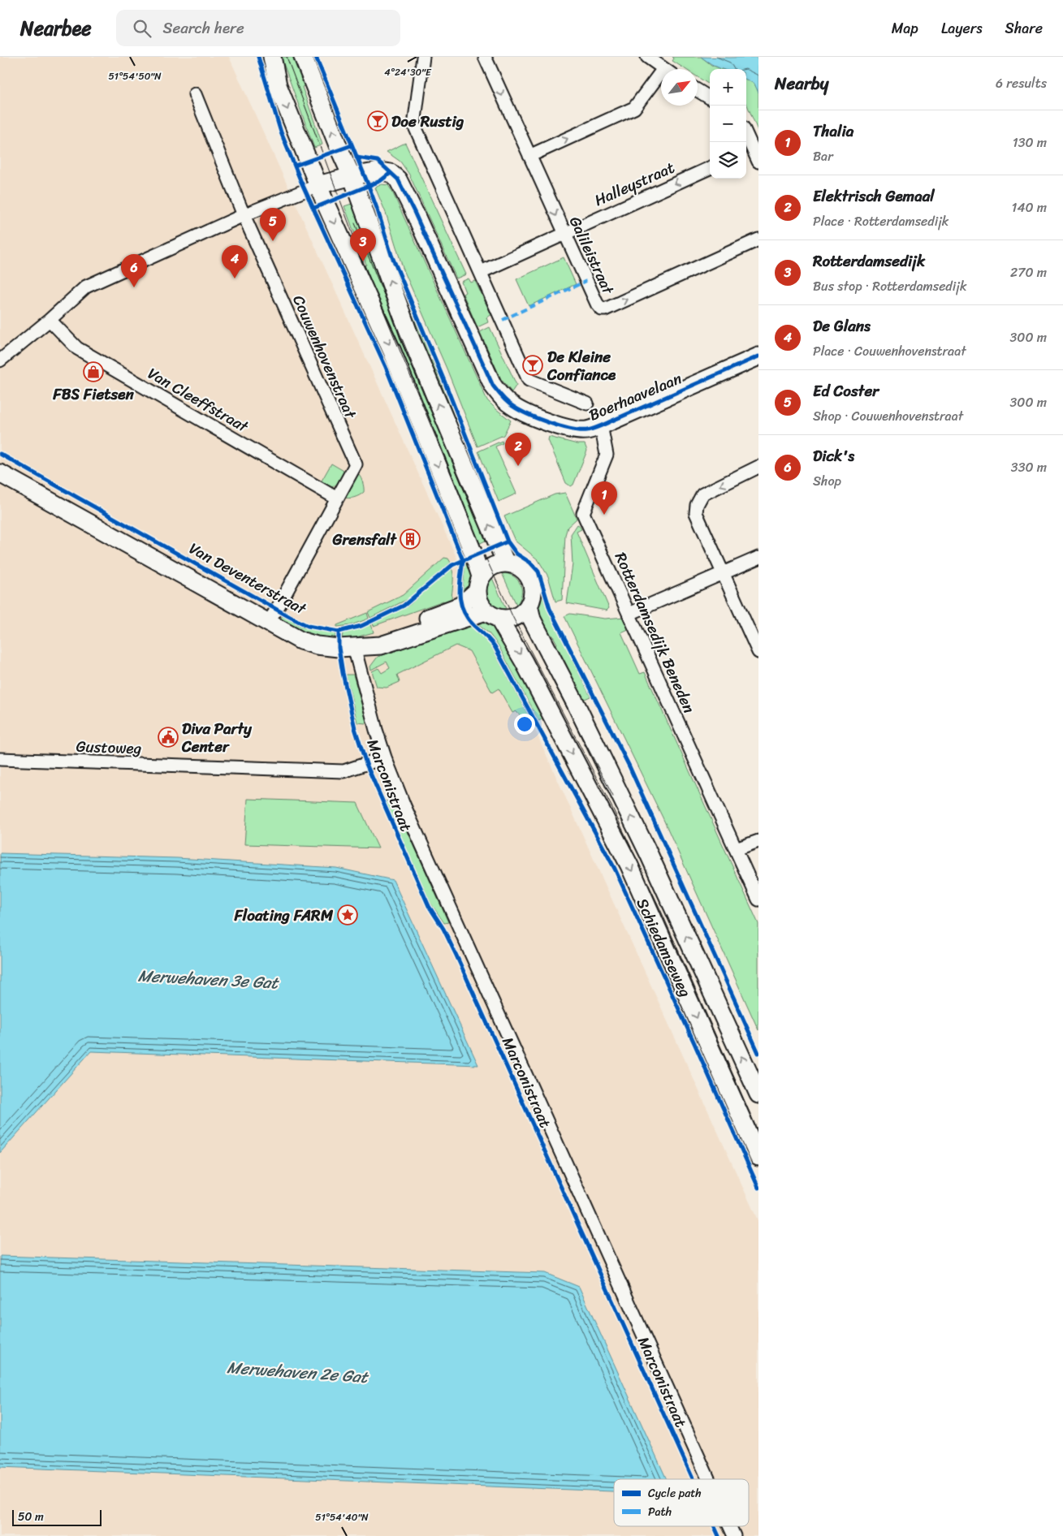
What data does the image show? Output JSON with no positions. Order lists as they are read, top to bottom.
{
  "streets": {
    "main road": ["Boerhaavelaan", "Van Deventerstraat", "Schiedamseweg"],
    "street": [
      "Halleystraat",
      "Galileistraat",
      "Couwenhovenstraat",
      "Van Cleeffstraat",
      "Rotterdamsedijk Beneden",
      "Gustoweg",
      "Marconistraat"
    ]
  },
  "crossings": [
    ["Halleystraat", "Galileistraat"],
    ["Couwenhovenstraat", "Van Cleeffstraat"],
    ["Couwenhovenstraat", "Van Deventerstraat"],
    ["Boerhaavelaan", "Rotterdamsedijk Beneden"],
    ["Van Deventerstraat", "Marconistraat"],
    ["Van Deventerstraat", "Schiedamseweg"],
    ["Gustoweg", "Marconistraat"]
  ],
  "water": ["Merwehaven 3e Gat", "Merwehaven 2e Gat"],
  "places": {
    "bar": ["Doe Rustig", "De Kleine Confiance"],
    "shop": ["FBS Fietsen"],
    "building": ["Grensfalt"],
    "public building": ["Diva Party Center"],
    "place": ["Floating FARM"]
  },
  "legend": ["Cycle path", "Path"],
  "scale_bar": "50 m",
  "north": "top right",
  "page": {
    "header": "Nearbee",
    "search": "Search here",
    "nav": ["Map", "Layers", "Share"],
    "heading": ["Nearby", "6 results"],
    "map_buttons": ["+", "−"],
    "list": [
      {
        "mark": "1",
        "name": "Thalia",
        "note": "Bar",
        "value": "130 m"
      },
      {
        "mark": "2",
        "name": "Elektrisch Gemaal",
        "note": "Place · Rotterdamsedijk",
        "value": "140 m"
      },
      {
        "mark": "3",
        "name": "Rotterdamsedijk",
        "note": "Bus stop · Rotterdamsedijk",
        "value": "270 m"
      },
      {
        "mark": "4",
        "name": "De Glans",
        "note": "Place · Couwenhovenstraat",
        "value": "300 m"
      },
      {
        "mark": "5",
        "name": "Ed Coster",
        "note": "Shop · Couwenhovenstraat",
        "value": "300 m"
      },
      {
        "mark": "6",
        "name": "Dick's",
        "note": "Shop",
        "value": "330 m"
      }
    ],
    "pins": [
      "5",
      "3",
      "4",
      "6",
      "2",
      "1"
    ],
    "scale": "50 m"
  },
  "coordinates": ["4°24'30\"E", "51°54'50\"N", "51°54'40\"N"]
}
